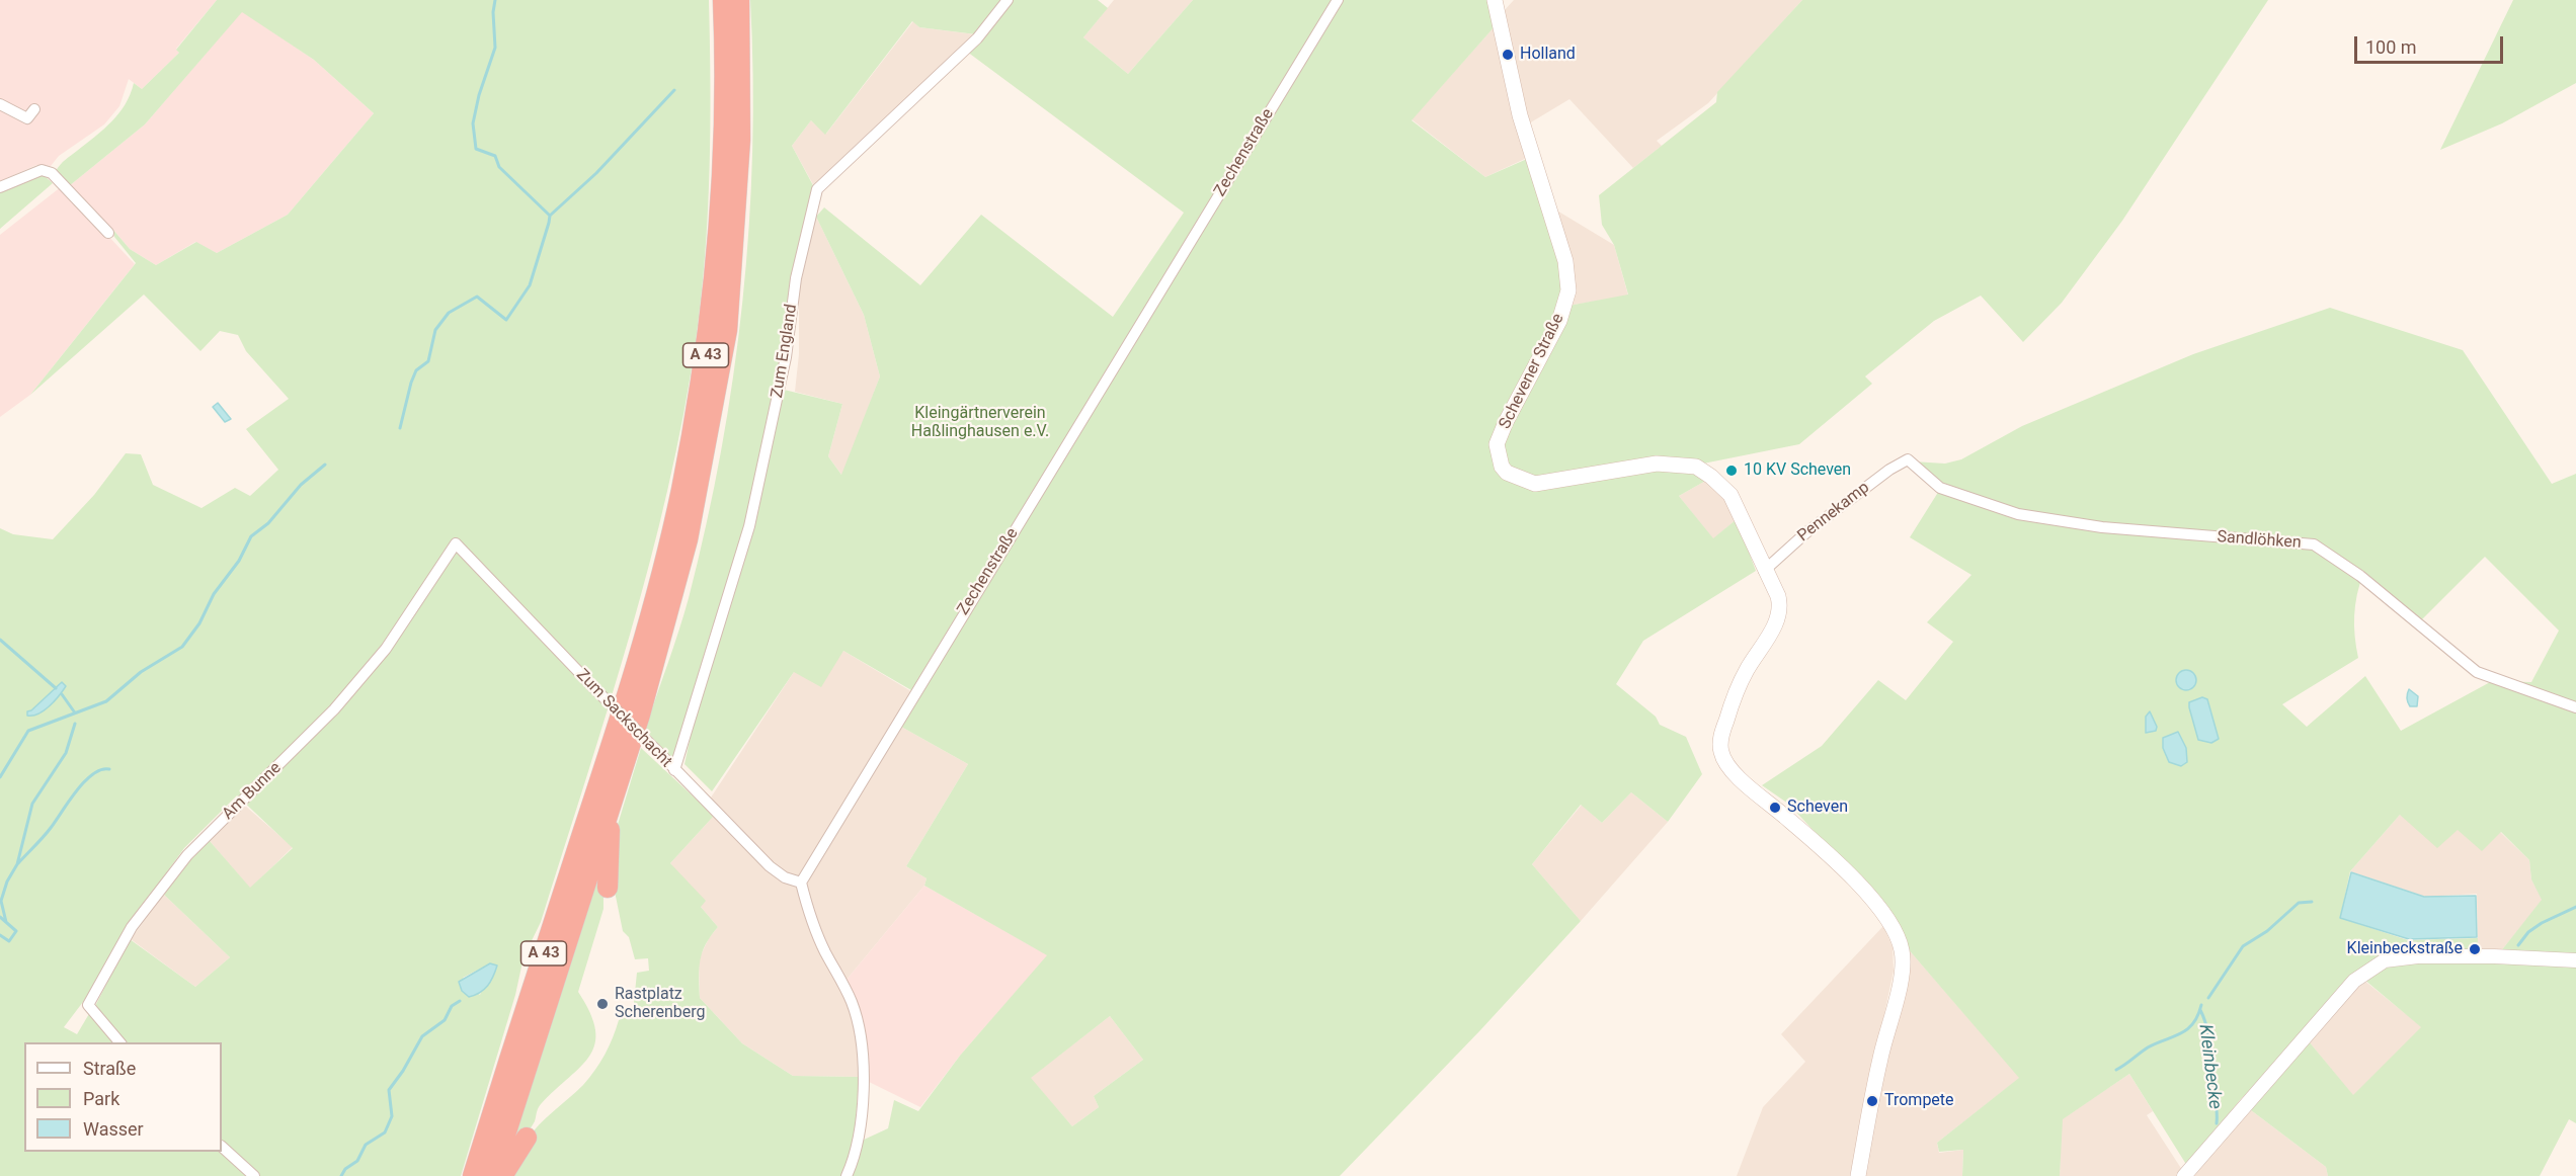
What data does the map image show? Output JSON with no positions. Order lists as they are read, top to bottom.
{
  "streets": {
    "highway": ["A 43"],
    "main road": ["Schevener Straße"],
    "street": [
      "Zechenstraße",
      "Zum England",
      "Pennekamp",
      "Sandlöhken",
      "Zum Sackschacht",
      "Am Bunne"
    ]
  },
  "crossings": [
    ["Zechenstraße", "Zum Sackschacht"],
    ["Zum England", "Zum Sackschacht"],
    ["Schevener Straße", "Pennekamp"],
    ["Pennekamp", "Sandlöhken"],
    ["Zum Sackschacht", "Am Bunne"]
  ],
  "water": ["Kleinbecke"],
  "parks": ["Kleingärtnerverein Haßlinghausen e.V."],
  "places": [
    "Holland",
    "10 KV Scheven",
    "Scheven",
    "Kleinbeckstraße",
    "Rastplatz Scherenberg",
    "Trompete"
  ],
  "legend": ["Straße", "Park", "Wasser"],
  "scale_bar": "100 m"
}
